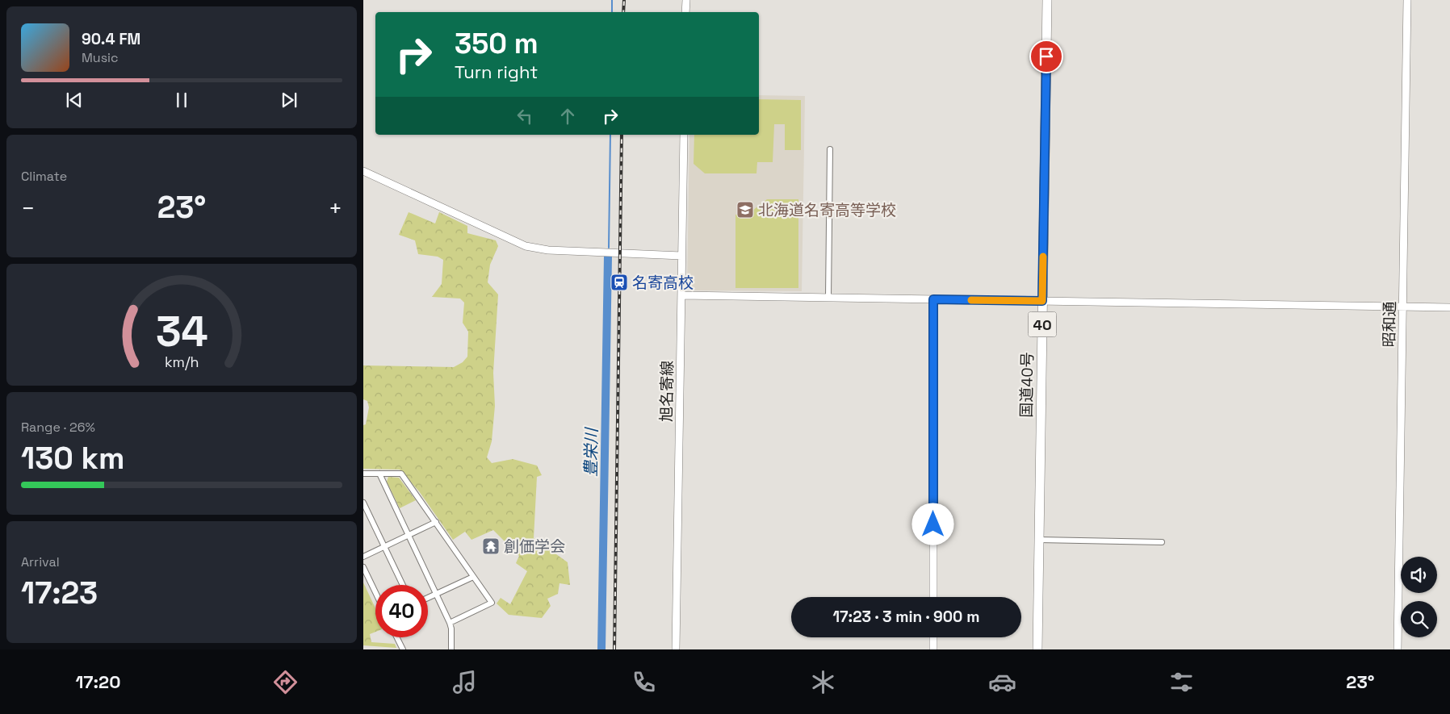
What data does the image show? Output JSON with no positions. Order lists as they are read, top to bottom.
{
  "streets": {
    "highway": ["40", "国道40号"],
    "street": ["昭和通", "旭名寄線"]
  },
  "water": ["豊栄川"],
  "places": {
    "school or university": ["北海道名寄高等学校"],
    "station": ["名寄高校"],
    "temple": ["創価学会"]
  },
  "page": {
    "turn": ["350 m", "Turn right"],
    "song": ["90.4 FM", "Music"],
    "tile": [
      "Climate",
      ["Range · 26%", "130 km"],
      ["Arrival", "17:23"]
    ],
    "heat": ["−", "23°", "+"],
    "limit": "40",
    "trip": "17:23 · 3 min · 900 m",
    "tabs": ["17:20", "23°"],
    "gauge": ["34", "km/h"]
  }
}
